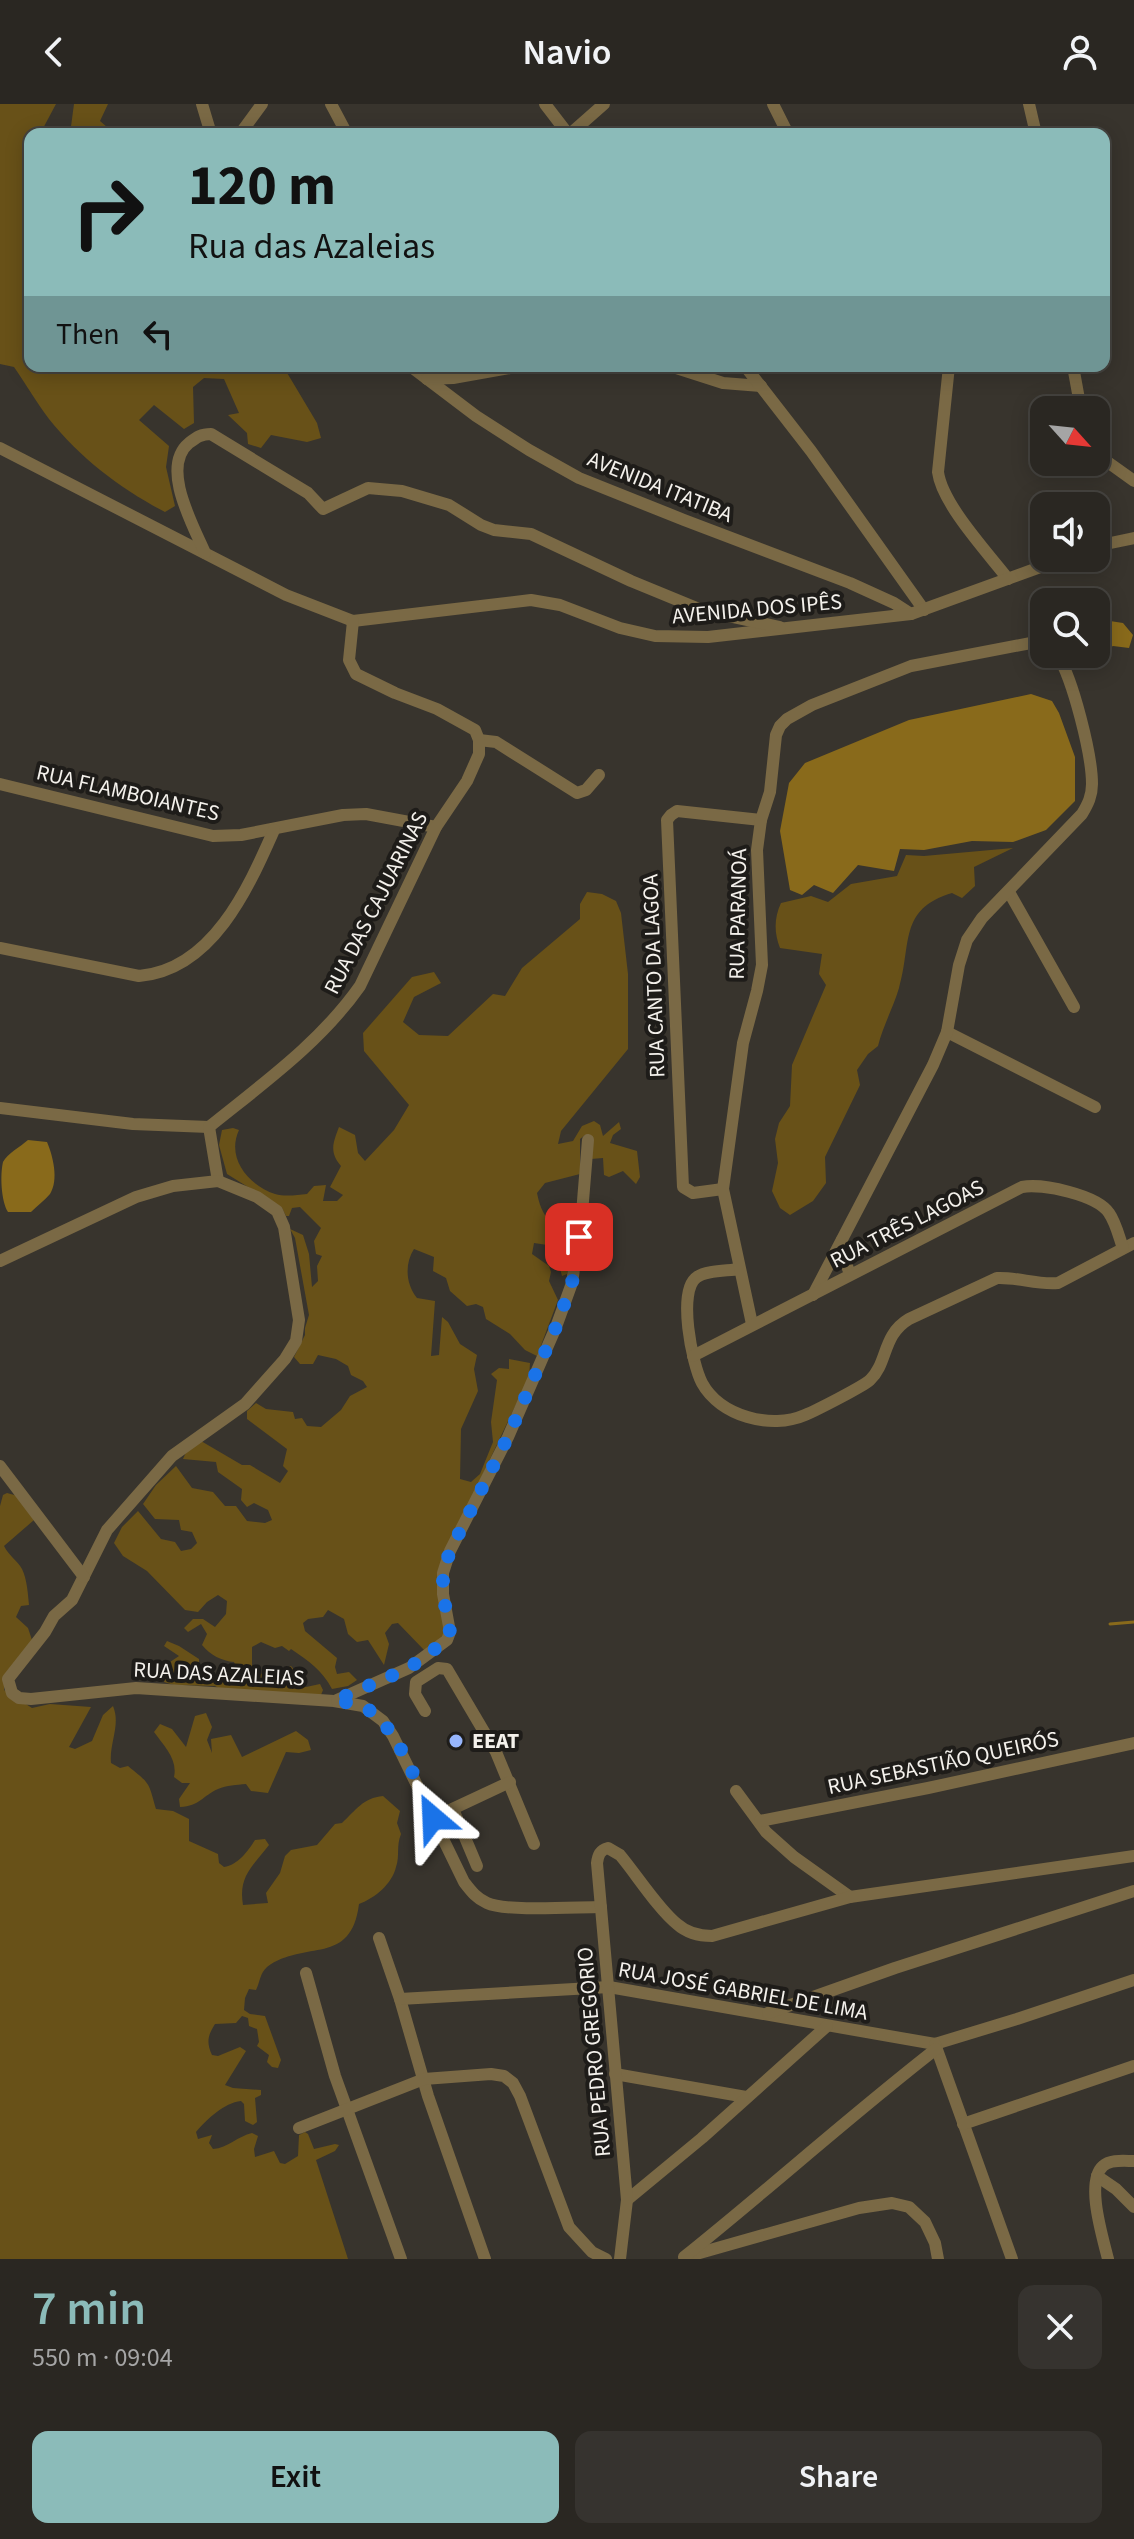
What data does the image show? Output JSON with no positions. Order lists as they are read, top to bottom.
{
  "streets": {
    "street": [
      "AVENIDA ITATIBA",
      "AVENIDA DOS IPÊS",
      "RUA FLAMBOIANTES",
      "RUA DAS CAJUARINAS",
      "RUA PARANOÁ",
      "RUA CANTO DA LAGOA",
      "RUA TRÊS LAGOAS",
      "RUA DAS AZALEIAS",
      "RUA SEBASTIÃO QUEIRÓS",
      "RUA JOSÉ GABRIEL DE LIMA",
      "RUA PEDRO GREGORIO"
    ]
  },
  "crossings": [
    ["AVENIDA ITATIBA", "AVENIDA DOS IPÊS"],
    ["RUA FLAMBOIANTES", "RUA DAS CAJUARINAS"],
    ["RUA PARANOÁ", "RUA CANTO DA LAGOA"],
    ["RUA PARANOÁ", "RUA TRÊS LAGOAS"],
    ["RUA JOSÉ GABRIEL DE LIMA", "RUA PEDRO GREGORIO"]
  ],
  "places": ["EEAT"],
  "north": "bottom right",
  "page": {
    "header": "Navio",
    "turn": ["120 m", "Rua das Azaleias"],
    "then": "Then",
    "heading": ["7 min", "550 m · 09:04"],
    "buttons": ["Exit", "Share"]
  }
}
